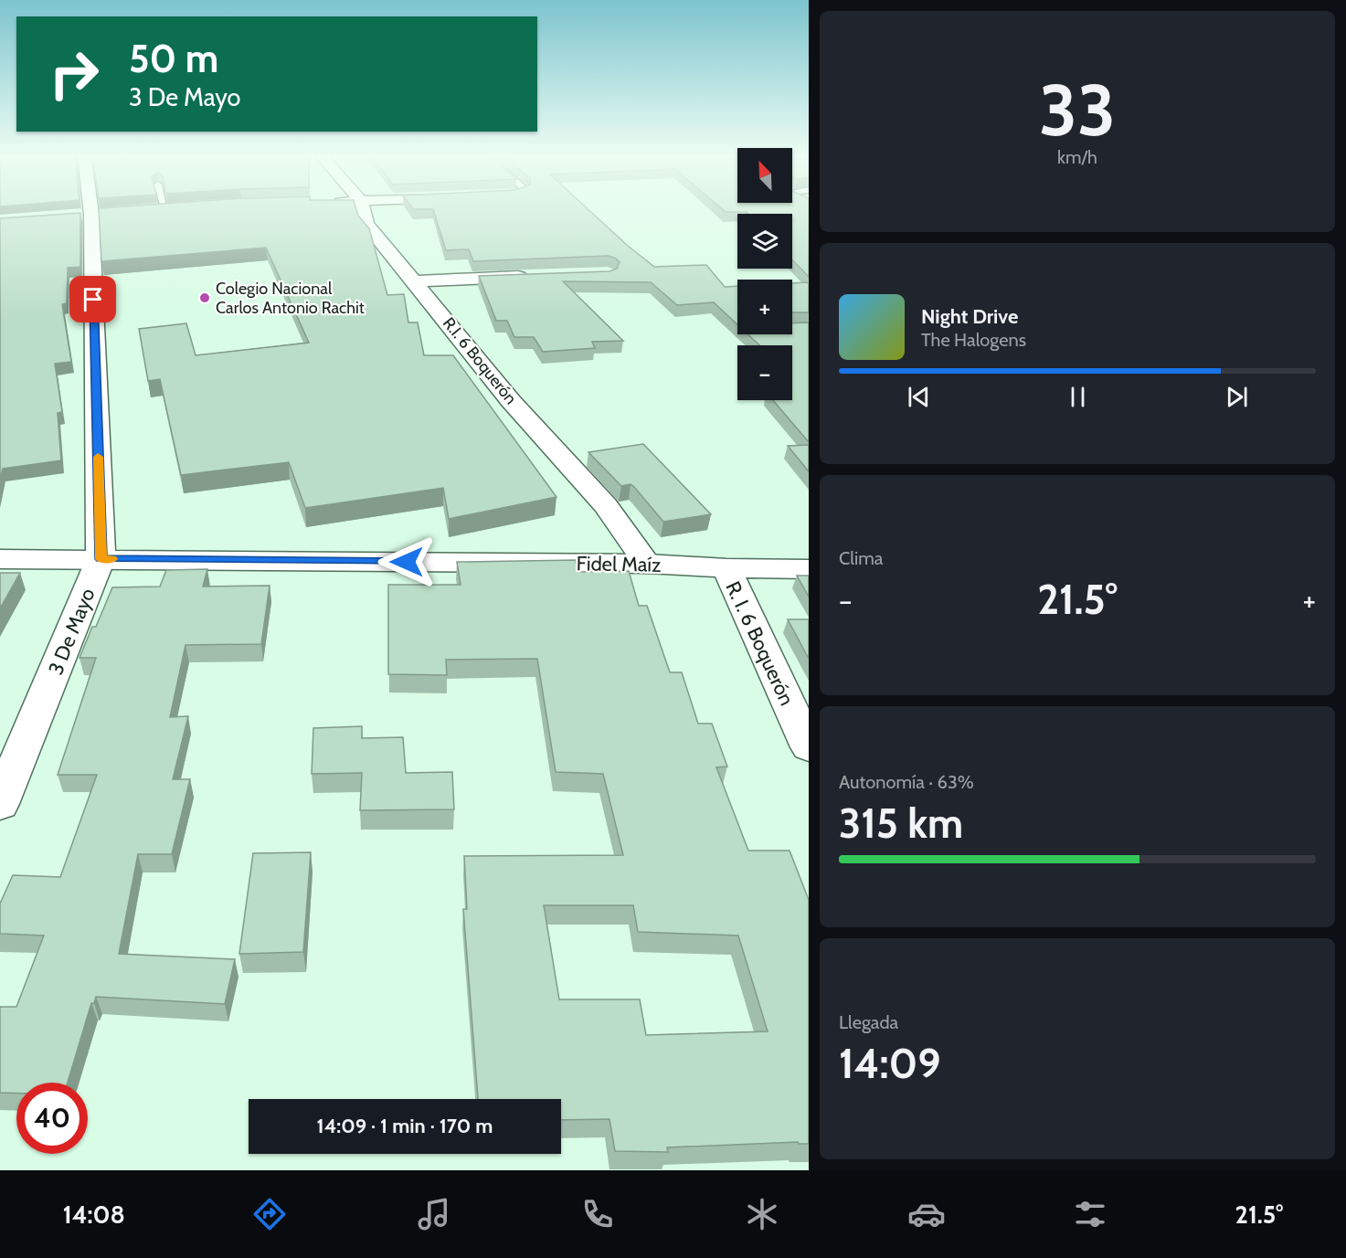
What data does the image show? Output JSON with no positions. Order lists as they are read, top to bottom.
{
  "streets": {
    "street": [
      "R.I. 6 Boquerón",
      "Fidel Maíz",
      "3 De Mayo",
      "R. I. 6 Boquerón"
    ]
  },
  "crossings": [
    ["R.I. 6 Boquerón", "Fidel Maíz"],
    ["Fidel Maíz", "3 De Mayo"],
    ["Fidel Maíz", "R. I. 6 Boquerón"]
  ],
  "places": ["Colegio Nacional Carlos Antonio Rachit"],
  "north": "top left",
  "page": {
    "tile": [
      ["33", "km/h"],
      "Clima",
      ["Autonomía · 63%", "315 km"],
      ["Llegada", "14:09"]
    ],
    "turn": ["50 m", "3 De Mayo"],
    "map_buttons": ["+", "−"],
    "song": ["Night Drive", "The Halogens"],
    "heat": ["−", "21.5°", "+"],
    "limit": "40",
    "trip": "14:09 · 1 min · 170 m",
    "tabs": ["14:08", "21.5°"]
  }
}
